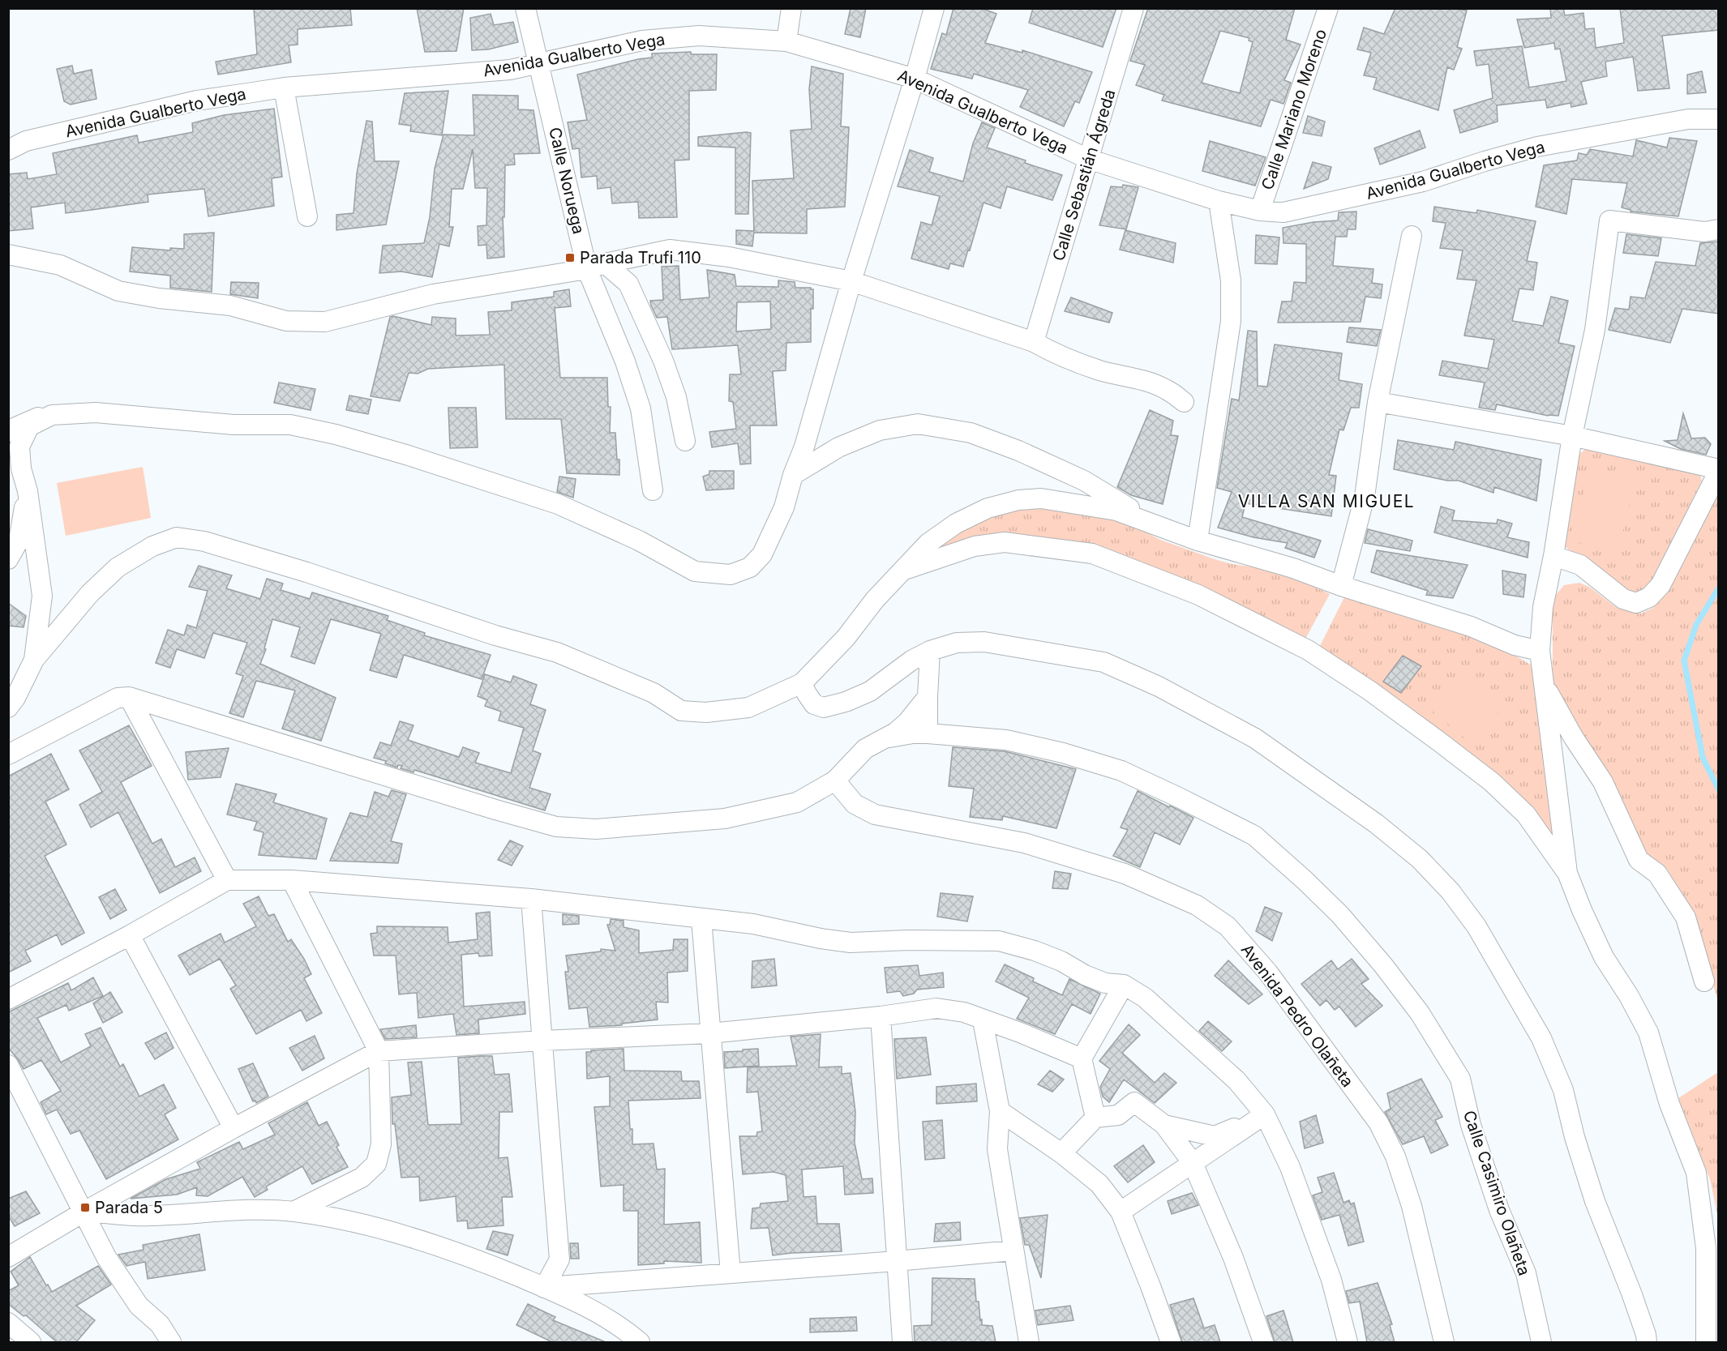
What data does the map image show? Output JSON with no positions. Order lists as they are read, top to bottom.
{
  "streets": {
    "street": [
      "Avenida Gualberto Vega",
      "Calle Mariano Moreno",
      "Calle Sebastián Ágreda",
      "Calle Noruega",
      "Avenida Pedro Olañeta",
      "Calle Casimiro Olañeta"
    ]
  },
  "crossings": [
    ["Avenida Gualberto Vega", "Calle Mariano Moreno"],
    ["Avenida Gualberto Vega", "Calle Sebastián Ágreda"],
    ["Avenida Gualberto Vega", "Calle Noruega"]
  ],
  "districts": ["VILLA SAN MIGUEL"],
  "places": {
    "transit": ["Parada Trufi 110", "Parada 5"]
  }
}
